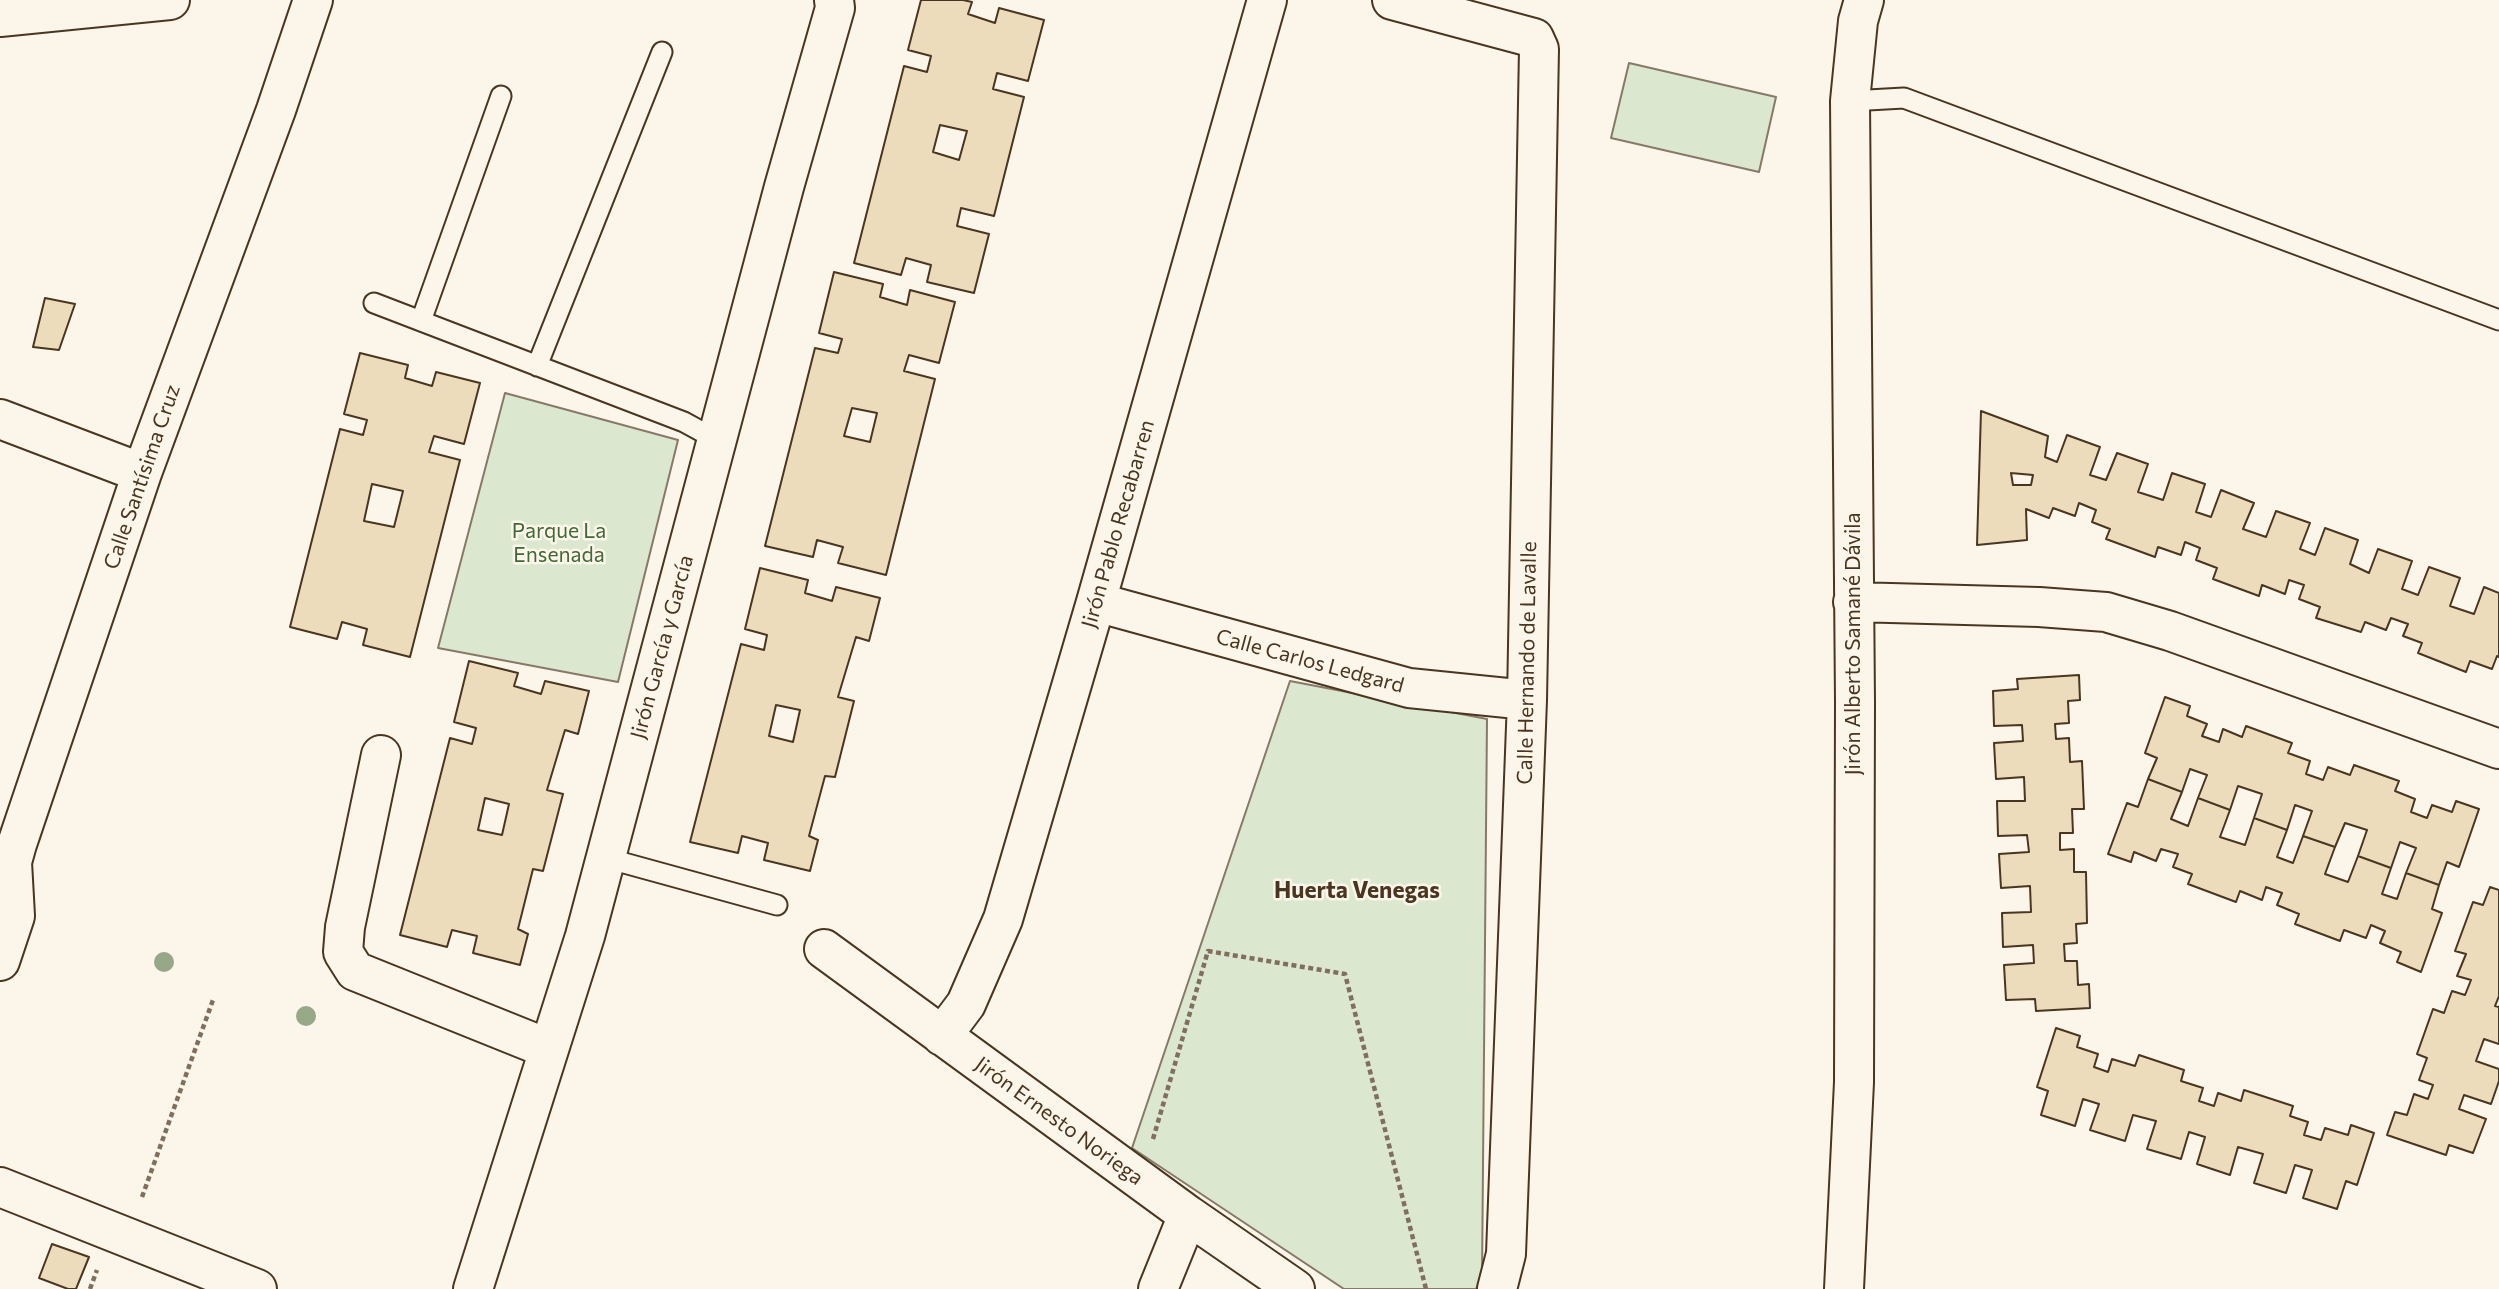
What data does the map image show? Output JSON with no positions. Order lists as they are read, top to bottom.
{
  "streets": {
    "street": [
      "Calle Santísima Cruz",
      "Jirón Pablo Recabarren",
      "Jirón Alberto Samané Dávila",
      "Jirón García y García",
      "Calle Carlos Ledgard",
      "Calle Hernando de Lavalle",
      "Jirón Ernesto Noriega"
    ]
  },
  "crossings": [
    ["Jirón Pablo Recabarren", "Calle Carlos Ledgard"],
    ["Jirón Pablo Recabarren", "Jirón Ernesto Noriega"],
    ["Calle Carlos Ledgard", "Calle Hernando de Lavalle"]
  ],
  "districts": ["Huerta Venegas"],
  "parks": ["Parque La Ensenada"]
}
